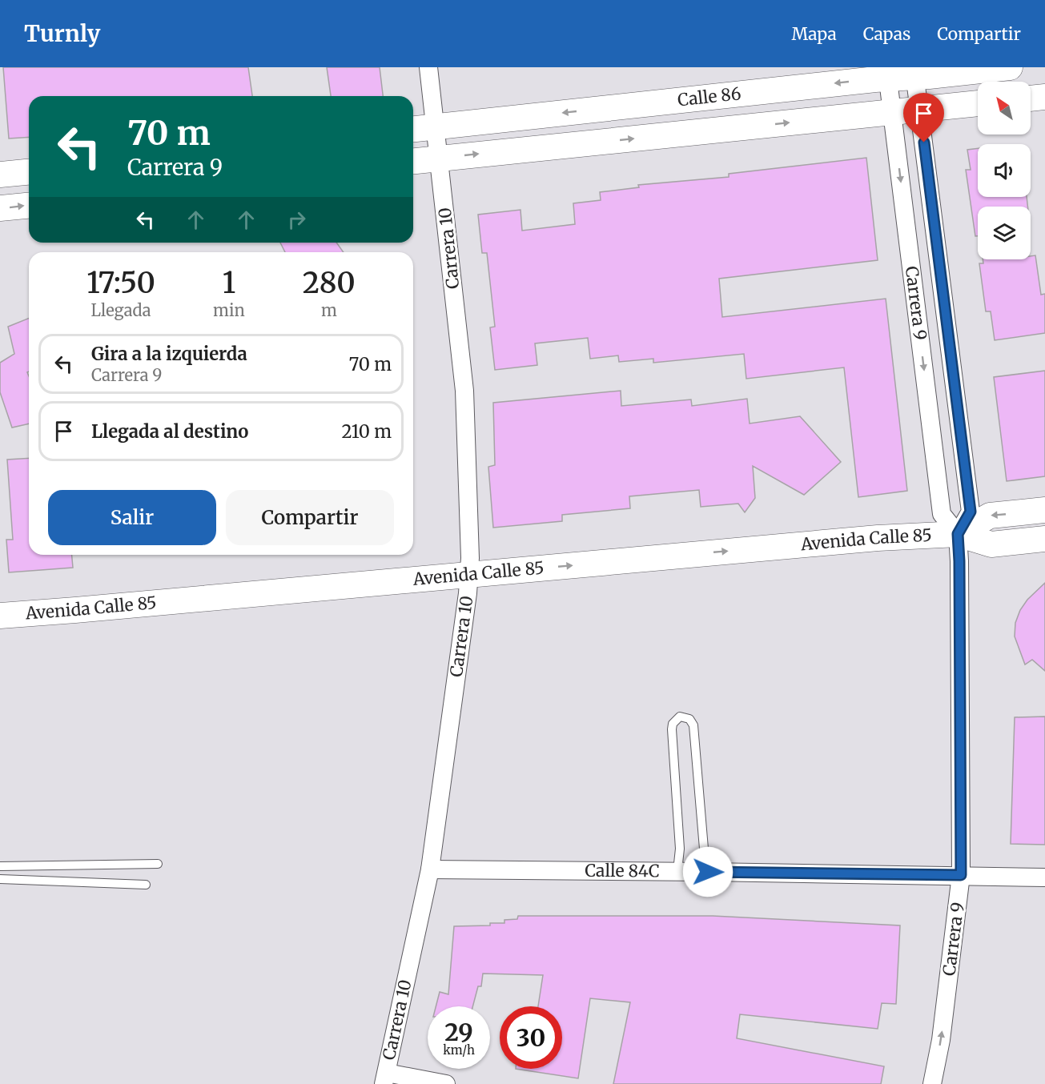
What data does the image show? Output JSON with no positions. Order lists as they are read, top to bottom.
{
  "streets": {
    "street": [
      "Calle 86",
      "Carrera 10",
      "Carrera 9",
      "Avenida Calle 85",
      "Calle 84C"
    ]
  },
  "crossings": [
    ["Calle 86", "Carrera 10"],
    ["Calle 86", "Carrera 9"],
    ["Carrera 10", "Avenida Calle 85"],
    ["Carrera 10", "Calle 84C"],
    ["Carrera 9", "Avenida Calle 85"],
    ["Carrera 9", "Calle 84C"]
  ],
  "north": "top left",
  "page": {
    "header": "Turnly",
    "nav": ["Mapa", "Capas", "Compartir"],
    "turn": ["70 m", "Carrera 9"],
    "eta": [
      "17:50",
      "Llegada",
      "1",
      "min",
      "280",
      "m"
    ],
    "list": [
      {
        "name": "Gira a la izquierda",
        "note": "Carrera 9",
        "value": "70 m"
      },
      {
        "name": "Llegada al destino",
        "value": "210 m"
      }
    ],
    "buttons": ["Salir", "Compartir"],
    "speed": "29 km/h",
    "limit": "30"
  }
}
